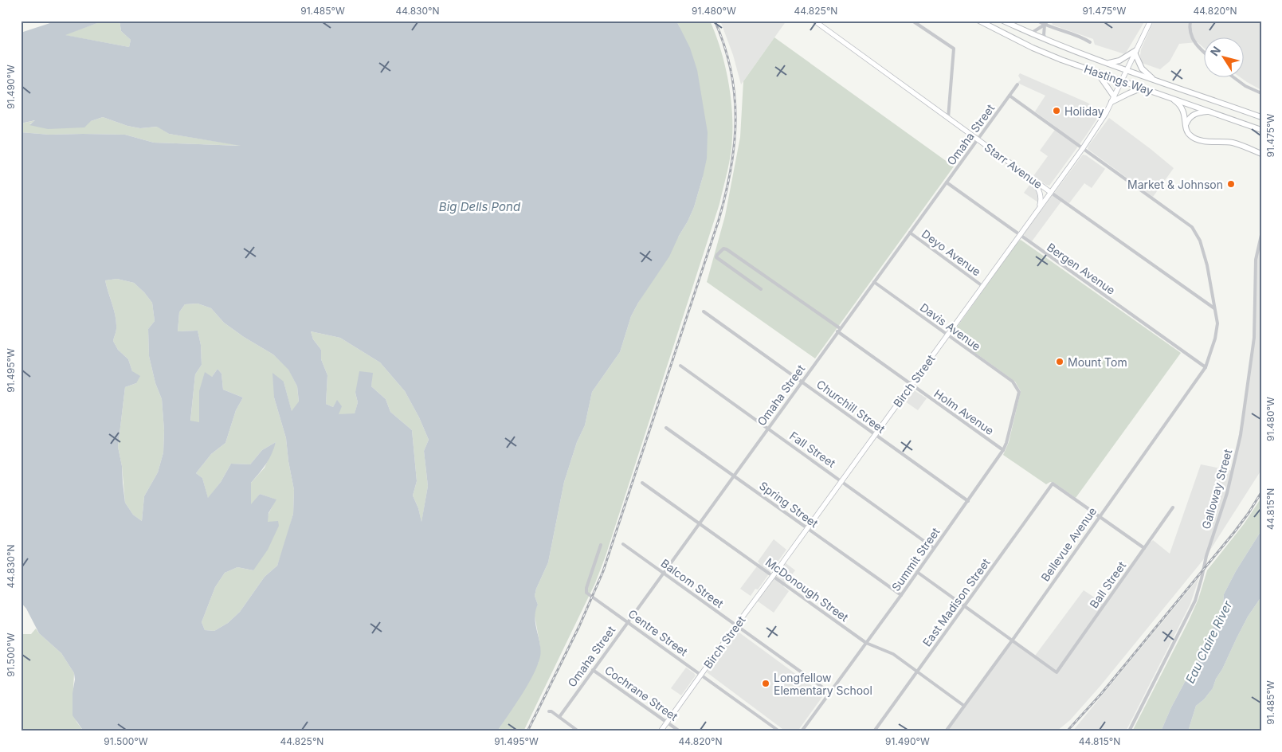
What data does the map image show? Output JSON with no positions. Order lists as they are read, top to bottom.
{
  "streets": {
    "main road": ["Hastings Way", "Starr Avenue", "Birch Street"],
    "street": [
      "Omaha Street",
      "Deyo Avenue",
      "Bergen Avenue",
      "Davis Avenue",
      "Churchill Street",
      "Holm Avenue",
      "Fall Street",
      "Galloway Street",
      "Spring Street",
      "Bellevue Avenue",
      "Summit Street",
      "Balcom Street",
      "Ball Street",
      "McDonough Street",
      "East Madison Street",
      "Centre Street",
      "Cochrane Street"
    ]
  },
  "crossings": [
    ["Hastings Way", "Birch Street"],
    ["Omaha Street", "Starr Avenue"],
    ["Omaha Street", "Deyo Avenue"],
    ["Omaha Street", "Bergen Avenue"],
    ["Omaha Street", "Davis Avenue"],
    ["Omaha Street", "Churchill Street"],
    ["Omaha Street", "Holm Avenue"],
    ["Omaha Street", "Fall Street"],
    ["Omaha Street", "Spring Street"],
    ["Omaha Street", "Bellevue Avenue"],
    ["Omaha Street", "Balcom Street"],
    ["Omaha Street", "McDonough Street"],
    ["Omaha Street", "Centre Street"],
    ["Omaha Street", "Cochrane Street"],
    ["Starr Avenue", "Birch Street"],
    ["Starr Avenue", "Bellevue Avenue"],
    ["Deyo Avenue", "Birch Street"],
    ["Bergen Avenue", "Birch Street"],
    ["Bergen Avenue", "Bellevue Avenue"],
    ["Davis Avenue", "Birch Street"],
    ["Davis Avenue", "Summit Street"],
    ["Birch Street", "Churchill Street"],
    ["Birch Street", "Holm Avenue"],
    ["Birch Street", "Fall Street"],
    ["Birch Street", "Spring Street"],
    ["Birch Street", "Bellevue Avenue"],
    ["Birch Street", "Balcom Street"],
    ["Birch Street", "McDonough Street"],
    ["Birch Street", "Centre Street"],
    ["Birch Street", "Cochrane Street"],
    ["Churchill Street", "Summit Street"],
    ["Holm Avenue", "Summit Street"],
    ["Fall Street", "Summit Street"],
    ["Spring Street", "Summit Street"],
    ["Bellevue Avenue", "Ball Street"],
    ["Bellevue Avenue", "McDonough Street"],
    ["Bellevue Avenue", "East Madison Street"],
    ["Summit Street", "Balcom Street"],
    ["Summit Street", "McDonough Street"],
    ["McDonough Street", "East Madison Street"]
  ],
  "water": ["Big Dells Pond", "Eau Claire River"],
  "places": [
    "Holiday",
    "Market & Johnson",
    "Mount Tom",
    "Longfellow Elementary School"
  ],
  "north": "top left",
  "coordinates": [
    "91.485°W",
    "44.830°N",
    "91.480°W",
    "44.825°N",
    "91.475°W",
    "44.820°N",
    "91.490°W",
    "91.495°W",
    "44.815°N",
    "91.500°W"
  ]
}
